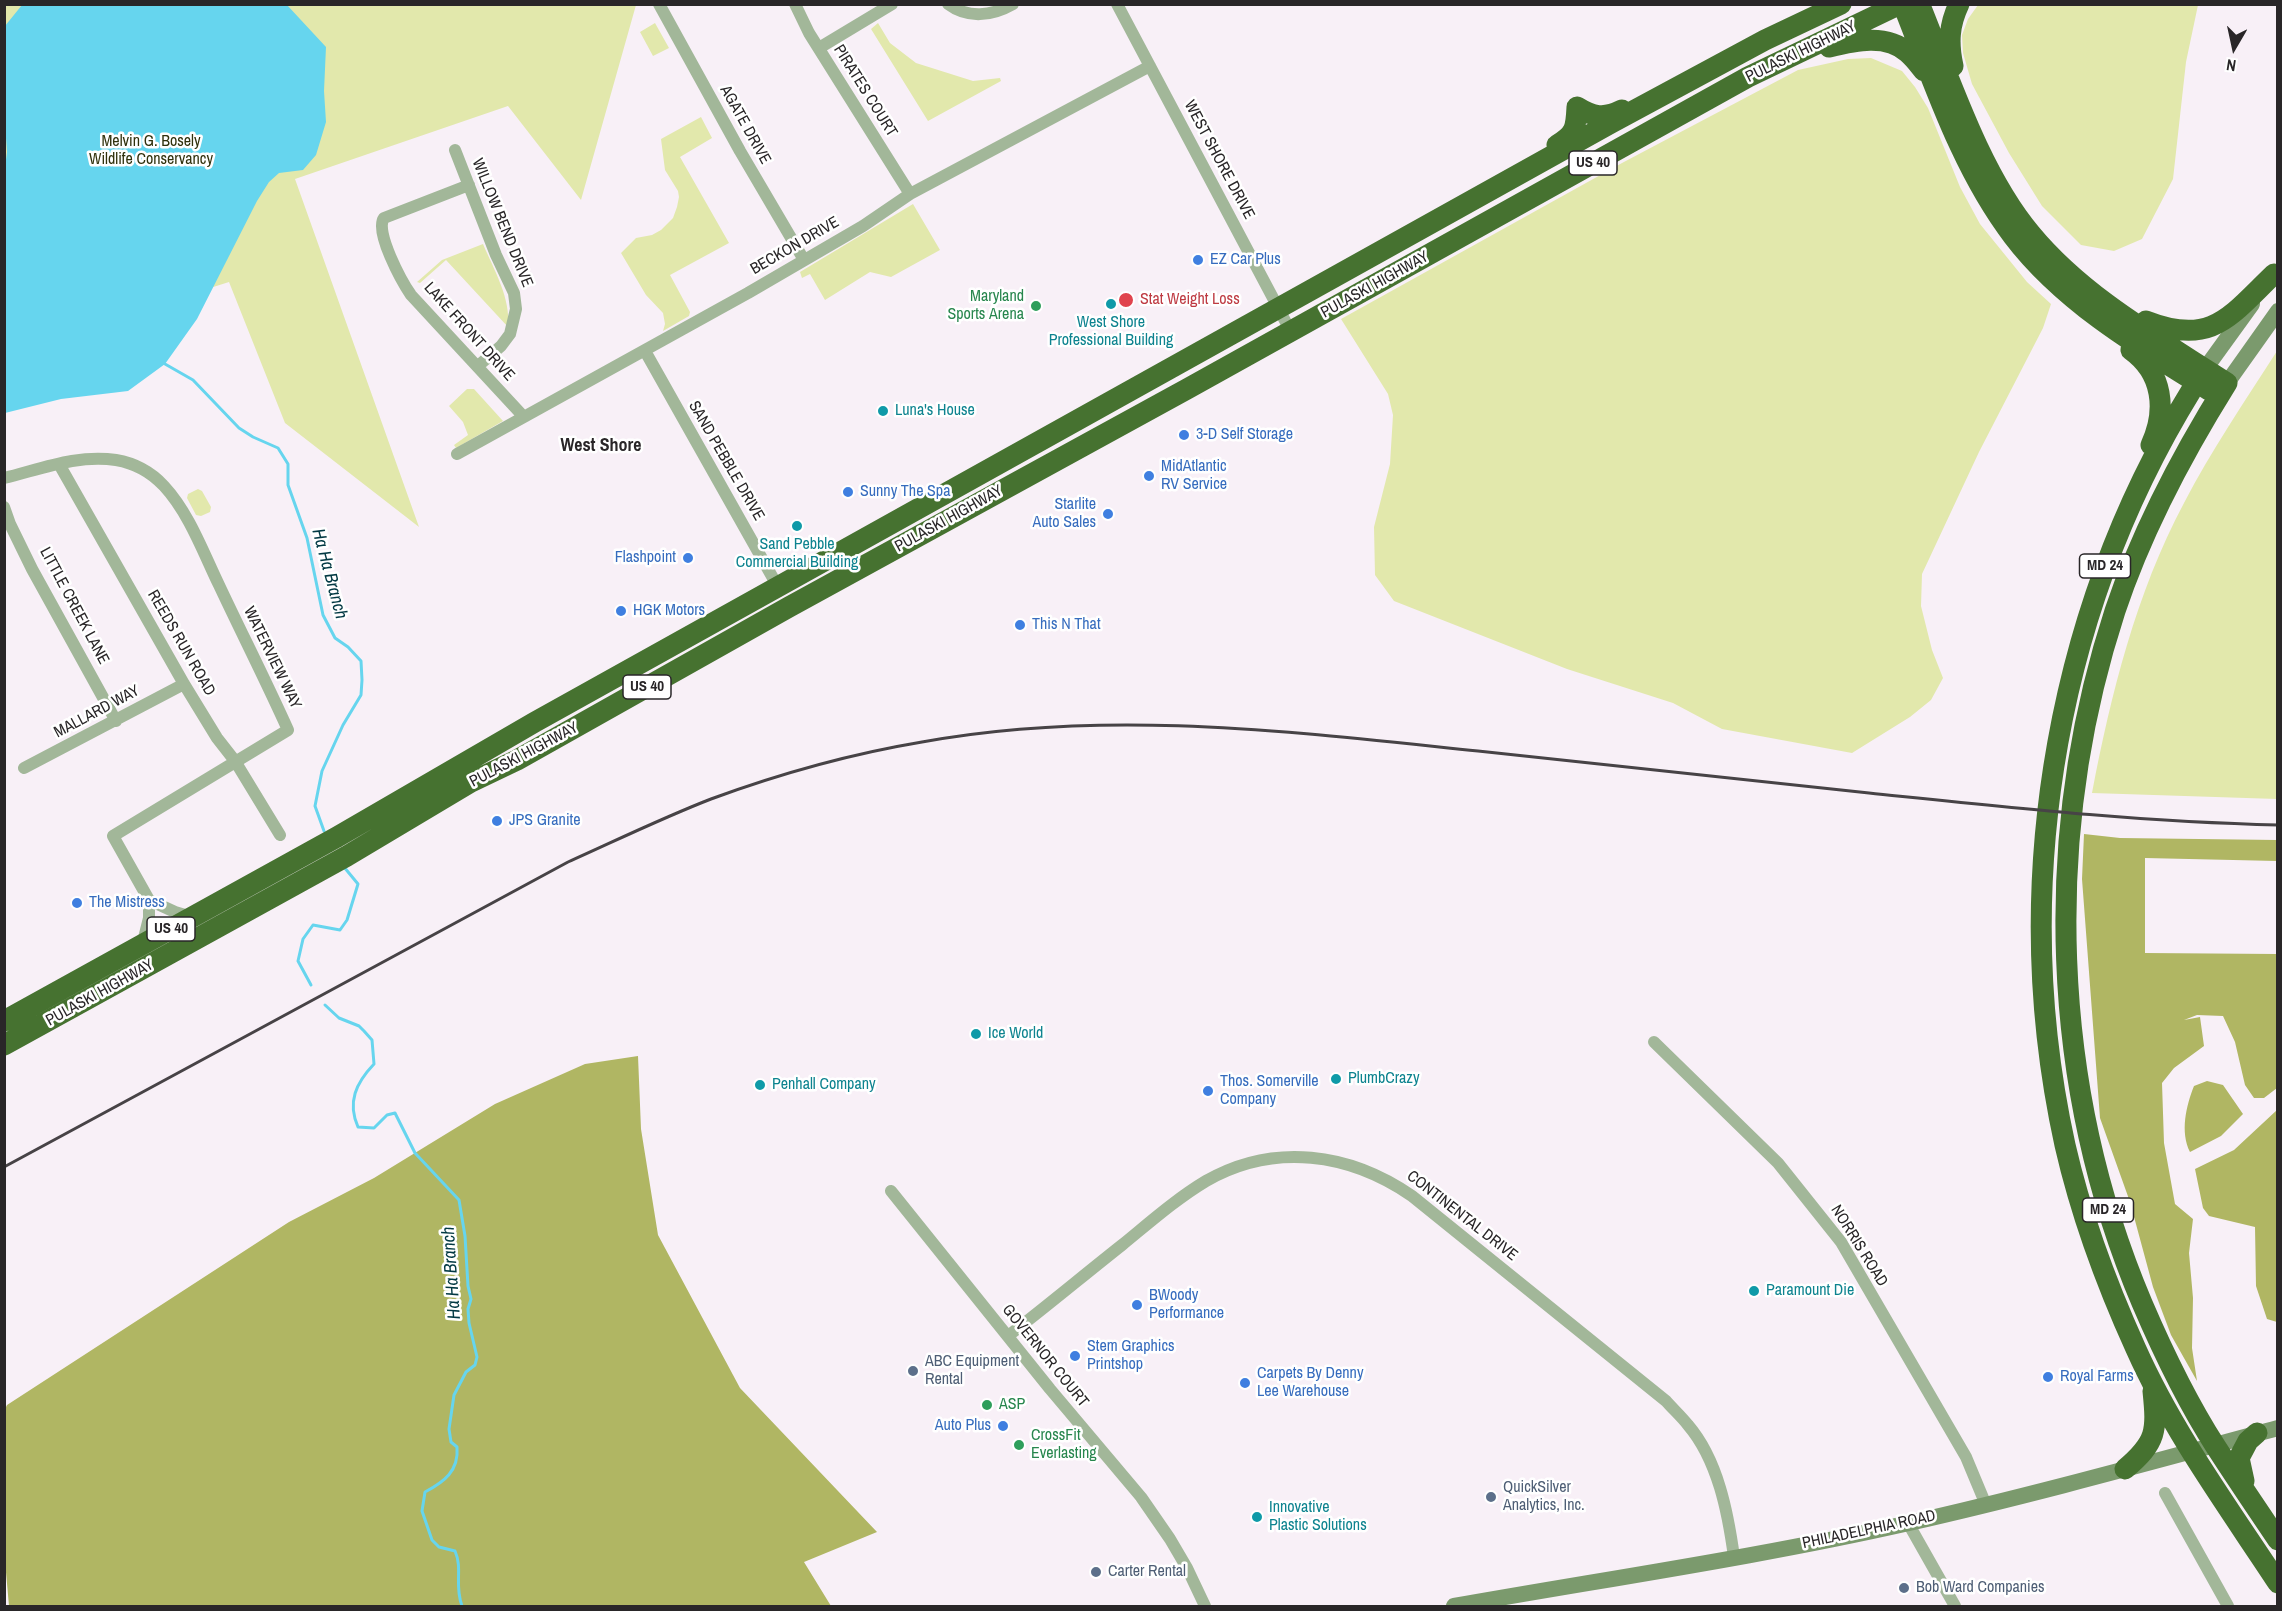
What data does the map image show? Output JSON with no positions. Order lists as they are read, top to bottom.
{
  "streets": {
    "highway": ["PULASKI HIGHWAY", "US 40", "MD 24"],
    "main road": ["PHILADELPHIA ROAD"],
    "street": [
      "PIRATES COURT",
      "AGATE DRIVE",
      "WEST SHORE DRIVE",
      "WILLOW BEND DRIVE",
      "BECKON DRIVE",
      "LAKE FRONT DRIVE",
      "SAND PEBBLE DRIVE",
      "LITTLE CREEK LANE",
      "REEDS RUN ROAD",
      "WATERVIEW WAY",
      "MALLARD WAY",
      "CONTINENTAL DRIVE",
      "NORRIS ROAD",
      "GOVERNOR COURT"
    ]
  },
  "crossings": [
    ["PULASKI HIGHWAY", "WEST SHORE DRIVE"],
    ["PULASKI HIGHWAY", "SAND PEBBLE DRIVE"],
    ["PIRATES COURT", "BECKON DRIVE"],
    ["AGATE DRIVE", "BECKON DRIVE"],
    ["WEST SHORE DRIVE", "BECKON DRIVE"],
    ["WILLOW BEND DRIVE", "LAKE FRONT DRIVE"],
    ["BECKON DRIVE", "LAKE FRONT DRIVE"],
    ["BECKON DRIVE", "SAND PEBBLE DRIVE"],
    ["MD 24", "PHILADELPHIA ROAD"],
    ["LITTLE CREEK LANE", "MALLARD WAY"],
    ["REEDS RUN ROAD", "WATERVIEW WAY"],
    ["REEDS RUN ROAD", "MALLARD WAY"],
    ["CONTINENTAL DRIVE", "GOVERNOR COURT"],
    ["CONTINENTAL DRIVE", "PHILADELPHIA ROAD"],
    ["NORRIS ROAD", "PHILADELPHIA ROAD"]
  ],
  "districts": ["West Shore"],
  "water": ["Ha Ha Branch"],
  "parks": ["Melvin G. Bosely Wildlife Conservancy"],
  "places": [
    "EZ Car Plus",
    "Stat Weight Loss",
    "West Shore Professional Building",
    "Maryland Sports Arena",
    "Luna's House",
    "3-D Self Storage",
    "MidAtlantic RV Service",
    "Sunny The Spa",
    "Starlite Auto Sales",
    "Sand Pebble Commercial Building",
    "Flashpoint",
    "HGK Motors",
    "This N That",
    "JPS Granite",
    "The Mistress",
    "Ice World",
    "PlumbCrazy",
    "Penhall Company",
    "Thos. Somerville Company",
    "Paramount Die",
    "BWoody Performance",
    "Stem Graphics Printshop",
    "ABC Equipment Rental",
    "Royal Farms",
    "Carpets By Denny Lee Warehouse",
    "ASP",
    "Auto Plus",
    "CrossFit Everlasting",
    "QuickSilver Analytics, Inc.",
    "Innovative Plastic Solutions",
    "Carter Rental",
    "Bob Ward Companies"
  ],
  "north": "bottom"
}
